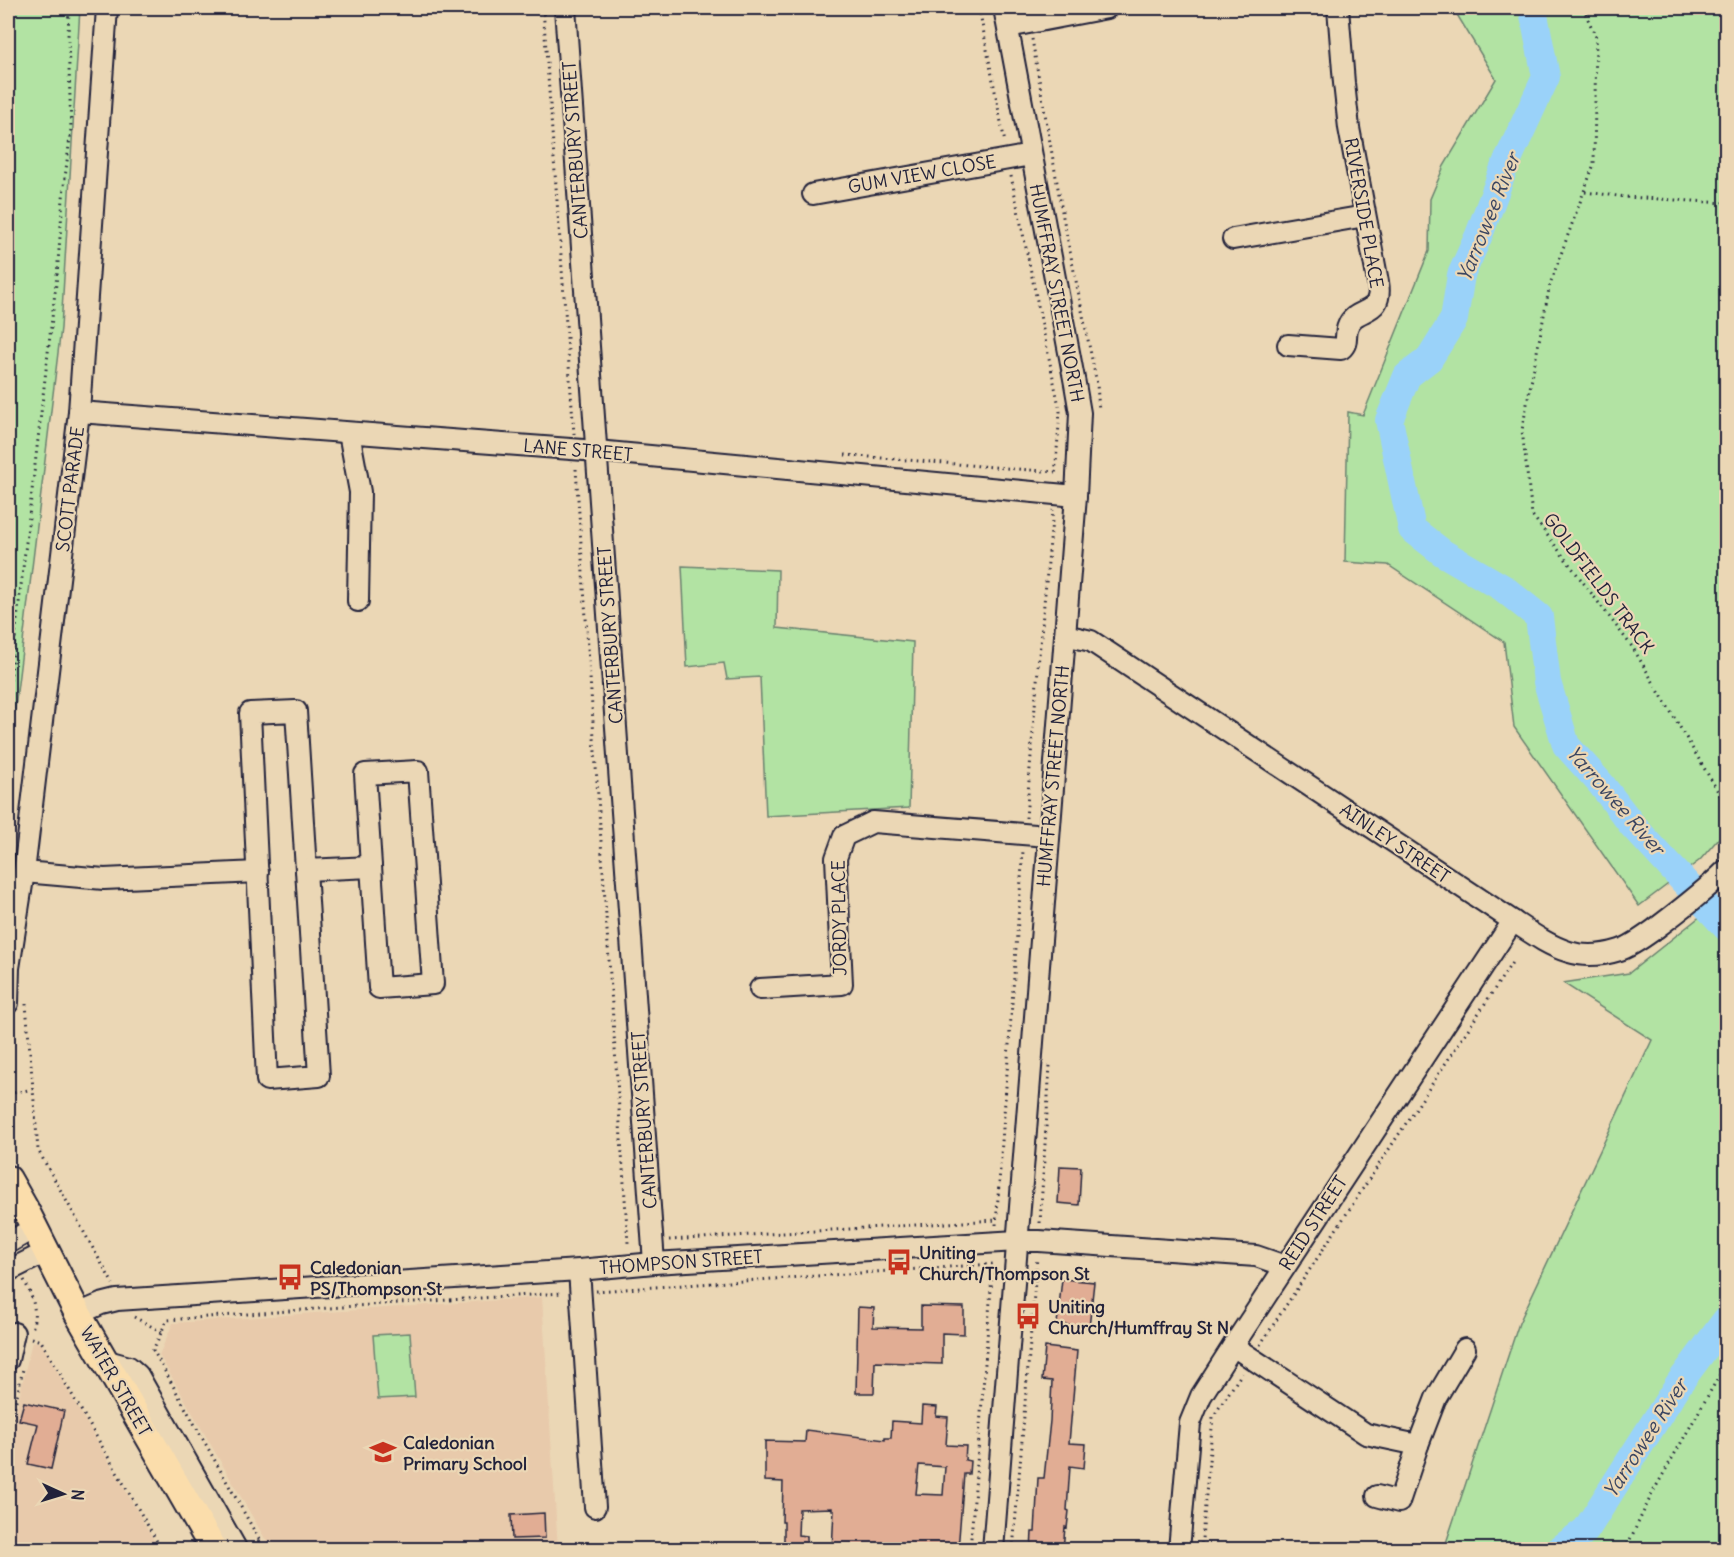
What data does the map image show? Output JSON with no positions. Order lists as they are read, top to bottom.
{
  "streets": {
    "main road": ["WATER STREET"],
    "street": [
      "CANTERBURY STREET",
      "GUM VIEW CLOSE",
      "RIVERSIDE PLACE",
      "HUMFFRAY STREET NORTH",
      "LANE STREET",
      "SCOTT PARADE",
      "AINLEY STREET",
      "JORDY PLACE",
      "REID STREET",
      "THOMPSON STREET"
    ],
    "path": ["GOLDFIELDS TRACK"]
  },
  "crossings": [
    ["CANTERBURY STREET", "LANE STREET"],
    ["CANTERBURY STREET", "THOMPSON STREET"],
    ["GUM VIEW CLOSE", "HUMFFRAY STREET NORTH"],
    ["HUMFFRAY STREET NORTH", "LANE STREET"],
    ["HUMFFRAY STREET NORTH", "AINLEY STREET"],
    ["HUMFFRAY STREET NORTH", "JORDY PLACE"],
    ["HUMFFRAY STREET NORTH", "THOMPSON STREET"],
    ["LANE STREET", "SCOTT PARADE"],
    ["AINLEY STREET", "REID STREET"],
    ["REID STREET", "THOMPSON STREET"],
    ["THOMPSON STREET", "WATER STREET"]
  ],
  "water": ["Yarrowee River"],
  "places": {
    "bus stop": ["Uniting Church/Thompson St", "Caledonian PS/Thompson St", "Uniting Church/Humffray St N"],
    "school or university": ["Caledonian Primary School"]
  },
  "north": "right"
}
